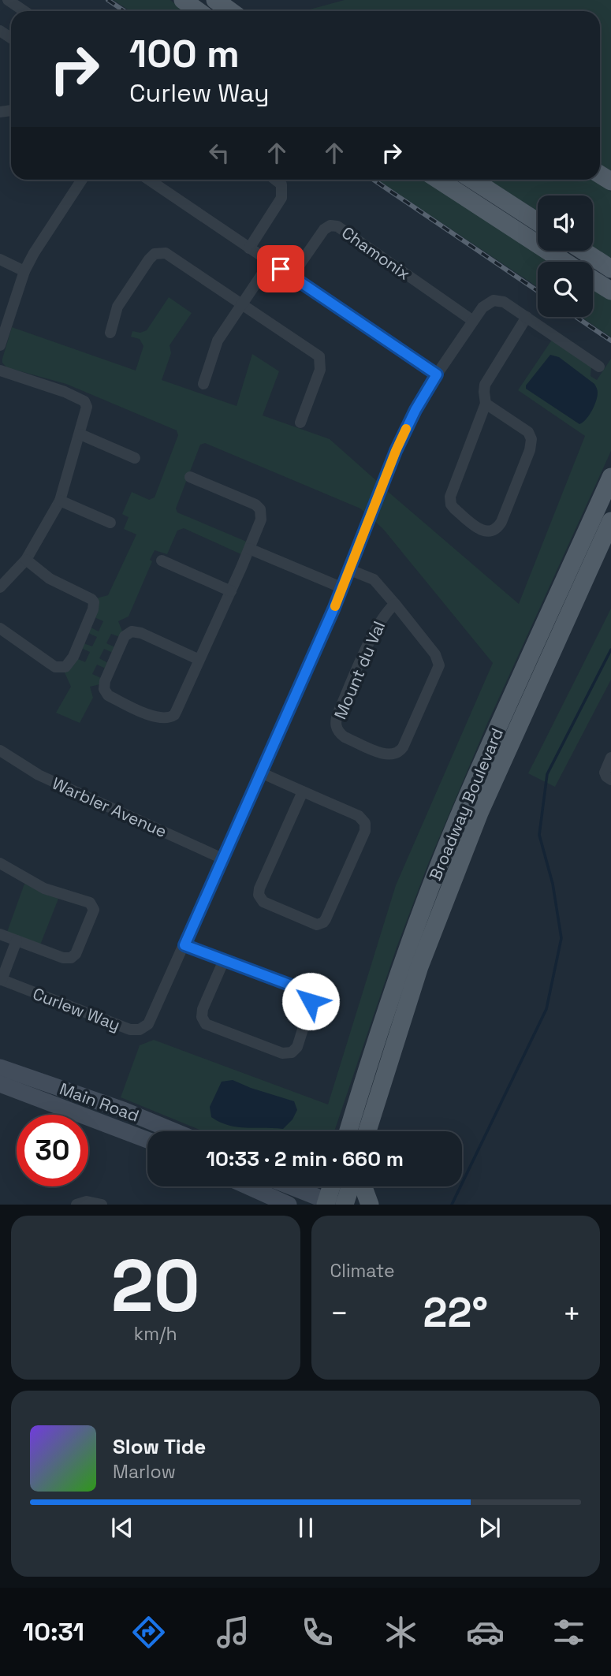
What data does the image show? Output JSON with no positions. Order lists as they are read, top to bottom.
{
  "streets": {
    "main road": ["Broadway Boulevard", "Main Road"],
    "street": [
      "Chamonix",
      "Mount du Val",
      "Warbler Avenue",
      "Curlew Way"
    ]
  },
  "crossings": [
    ["Chamonix", "Curlew Way"],
    ["Mount du Val", "Curlew Way"],
    ["Warbler Avenue", "Curlew Way"]
  ],
  "page": {
    "turn": ["100 m", "Curlew Way"],
    "limit": "30",
    "trip": "10:33 · 2 min · 660 m",
    "tile": [
      ["20", "km/h"],
      "Climate"
    ],
    "heat": ["−", "22°", "+"],
    "song": ["Slow Tide", "Marlow"],
    "tabs": "10:31"
  }
}
